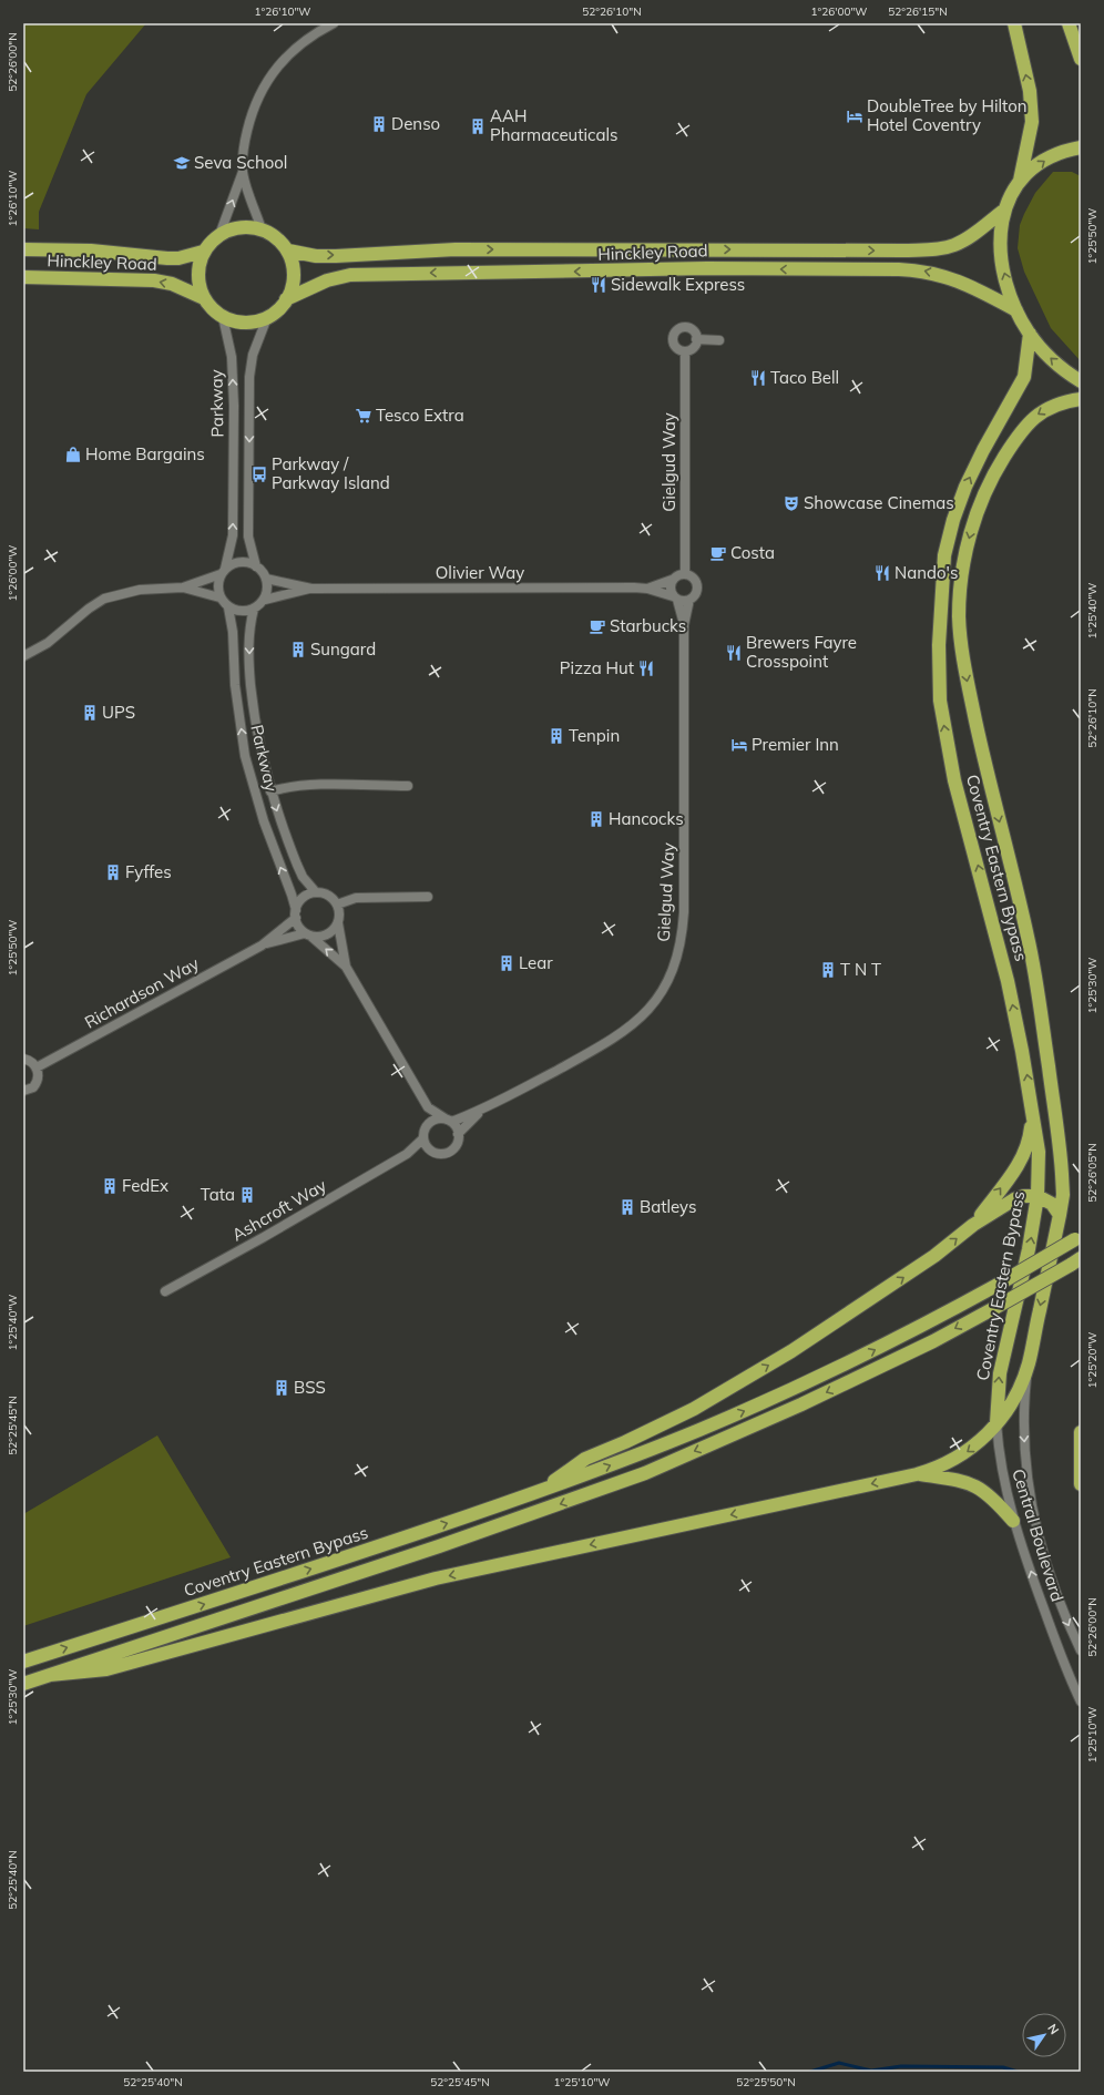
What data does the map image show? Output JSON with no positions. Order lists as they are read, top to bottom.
{
  "streets": {
    "highway": ["Hinckley Road", "Coventry Eastern Bypass"],
    "street": [
      "Parkway",
      "Gielgud Way",
      "Olivier Way",
      "Richardson Way",
      "Ashcroft Way",
      "Central Boulevard"
    ]
  },
  "crossings": [
    ["Hinckley Road", "Parkway"],
    ["Parkway", "Olivier Way"],
    ["Parkway", "Richardson Way"],
    ["Gielgud Way", "Olivier Way"],
    ["Gielgud Way", "Ashcroft Way"],
    ["Coventry Eastern Bypass", "Central Boulevard"]
  ],
  "places": {
    "hotel": ["DoubleTree by Hilton Hotel Coventry", "Premier Inn"],
    "building": [
      "Denso",
      "AAH Pharmaceuticals",
      "Sungard",
      "UPS",
      "Tenpin",
      "Hancocks",
      "Fyffes",
      "Lear",
      "T N T",
      "FedEx",
      "Tata",
      "Batleys",
      "BSS"
    ],
    "school or university": ["Seva School"],
    "restaurant": [
      "Sidewalk Express",
      "Taco Bell",
      "Nando's",
      "Brewers Fayre Crosspoint",
      "Pizza Hut"
    ],
    "supermarket": ["Tesco Extra"],
    "shop": ["Home Bargains"],
    "bus stop": ["Parkway / Parkway Island"],
    "theatre": ["Showcase Cinemas"],
    "cafe": ["Costa", "Starbucks"]
  },
  "north": "top right",
  "coordinates": [
    "1°26'10\"W",
    "52°26'10\"N",
    "1°26'00\"W",
    "52°26'15\"N",
    "52°26'00\"N",
    "1°25'50\"W",
    "1°25'40\"W",
    "1°25'30\"W",
    "52°26'05\"N",
    "1°25'20\"W",
    "52°25'45\"N",
    "1°25'10\"W",
    "52°25'40\"N",
    "52°25'50\"N"
  ]
}
